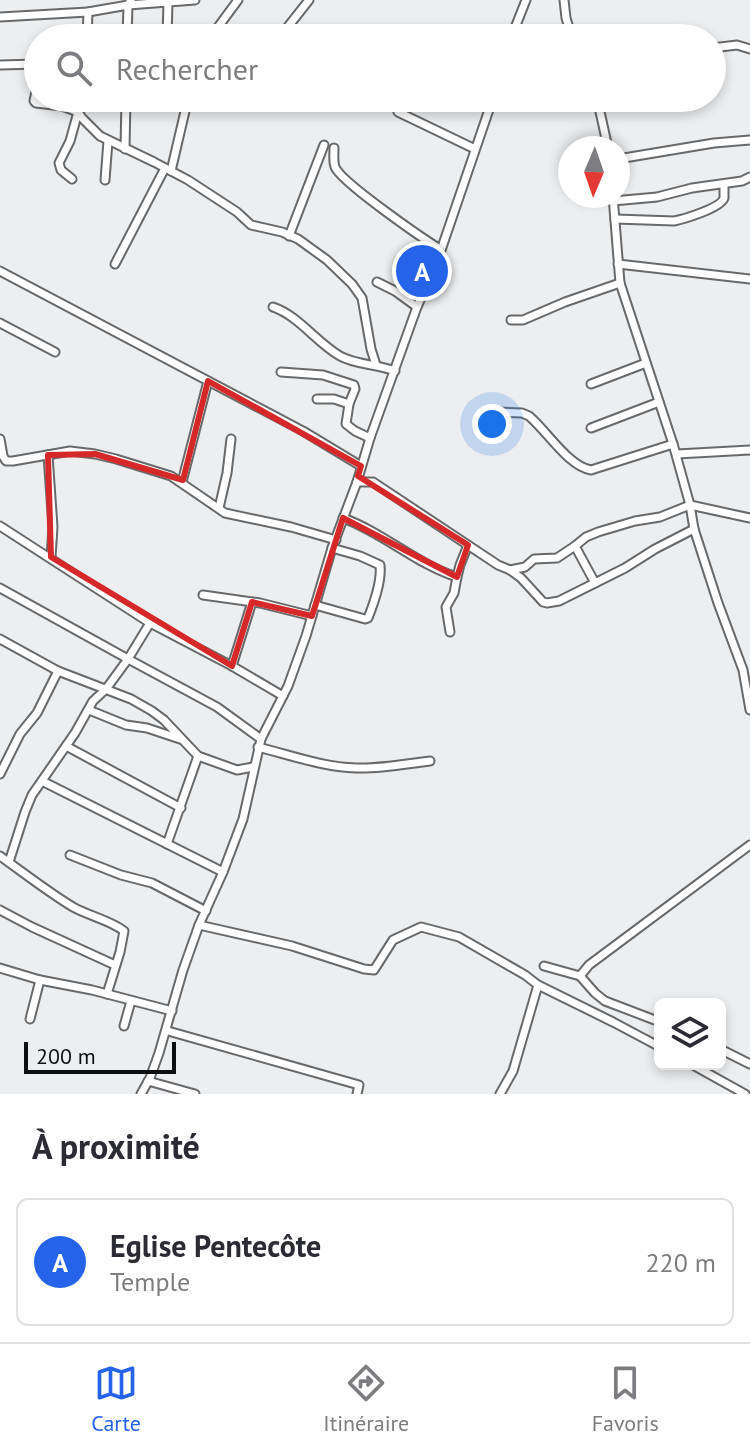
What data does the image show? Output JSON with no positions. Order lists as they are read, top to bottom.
{
  "scale_bar": "200 m",
  "north": "bottom",
  "page": {
    "search": "Rechercher",
    "pins": "A",
    "scale": "200 m",
    "heading": "À proximité",
    "list": [
      {
        "mark": "A",
        "name": "Eglise Pentecôte",
        "note": "Temple",
        "value": "220 m"
      }
    ],
    "nav": ["Carte", "Itinéraire", "Favoris"]
  }
}
